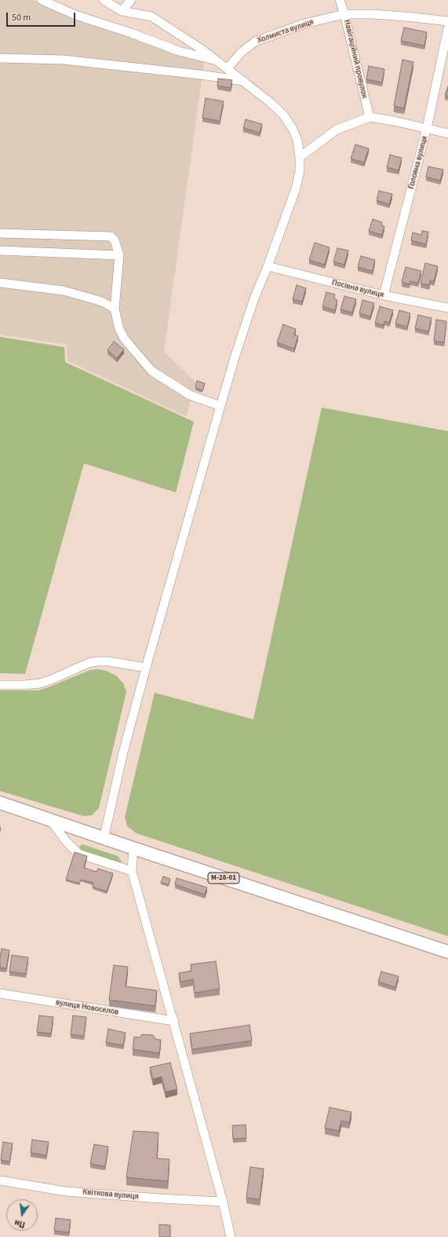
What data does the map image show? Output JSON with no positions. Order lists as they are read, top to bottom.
{
  "streets": {
    "highway": ["М-28-01"],
    "street": [
      "Холмиста вулиця",
      "Навігаційний провулок",
      "Головна вулиця",
      "Посівна вулиця",
      "вулиця Новоселов",
      "Квіткова вулиця"
    ]
  },
  "crossings": [
    ["Холмиста вулиця", "Навігаційний провулок"],
    ["Головна вулиця", "Посівна вулиця"]
  ],
  "scale_bar": "50 m",
  "north": "bottom"
}
